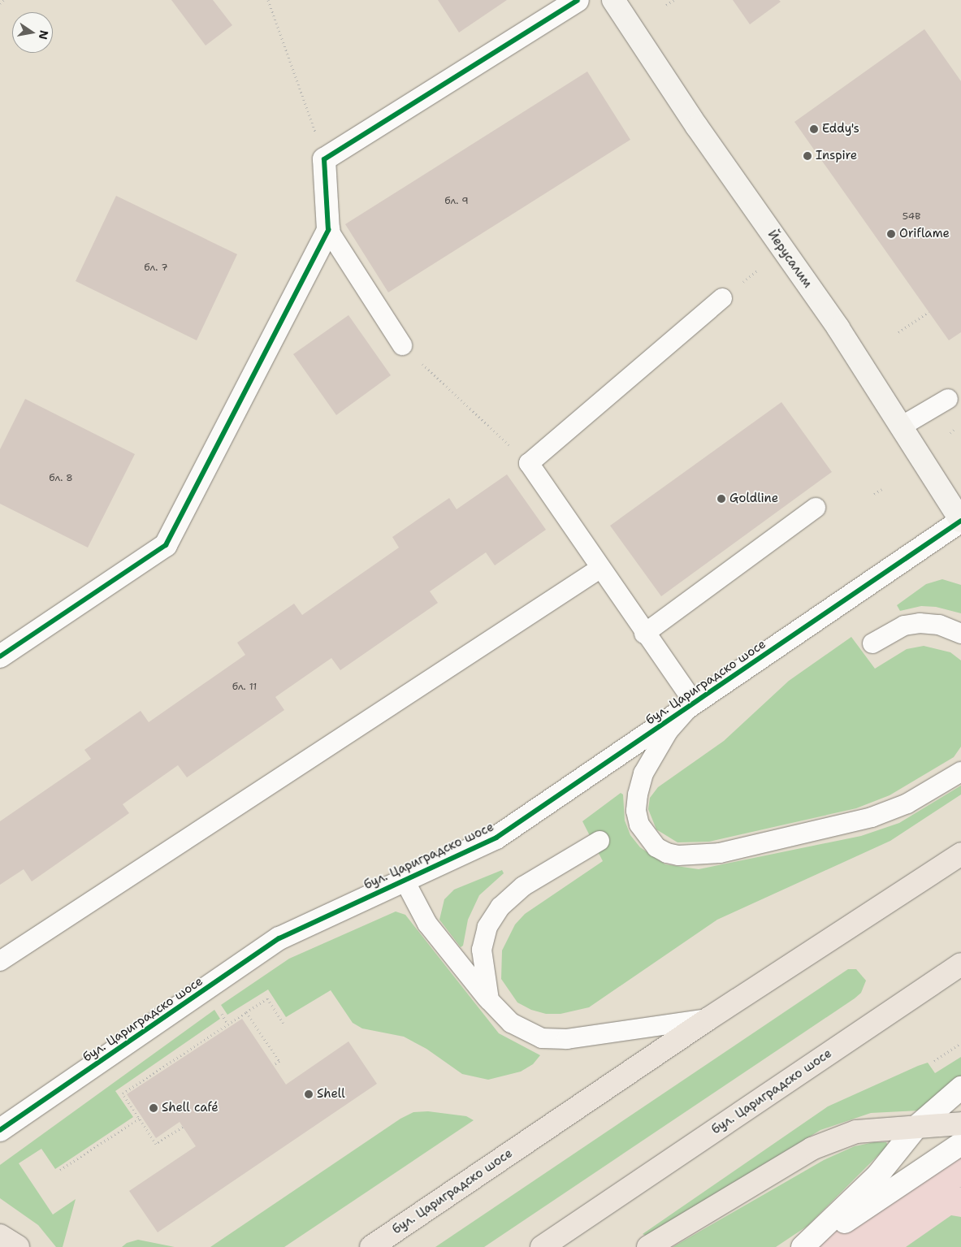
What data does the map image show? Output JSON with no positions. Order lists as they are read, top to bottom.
{
  "streets": {
    "highway": ["бул. Цариградско шосе"],
    "street": ["Йерусалим"]
  },
  "crossings": [
    ["Йерусалим", "бул. Цариградско шосе"]
  ],
  "places": [
    "Eddy's",
    "Inspire",
    "Oriflame",
    "Goldline",
    "Shell",
    "Shell café"
  ],
  "house_numbers": [
    "бл. 9",
    "54B",
    "бл. 7",
    "бл. 8",
    "бл. 11"
  ],
  "north": "right"
}
